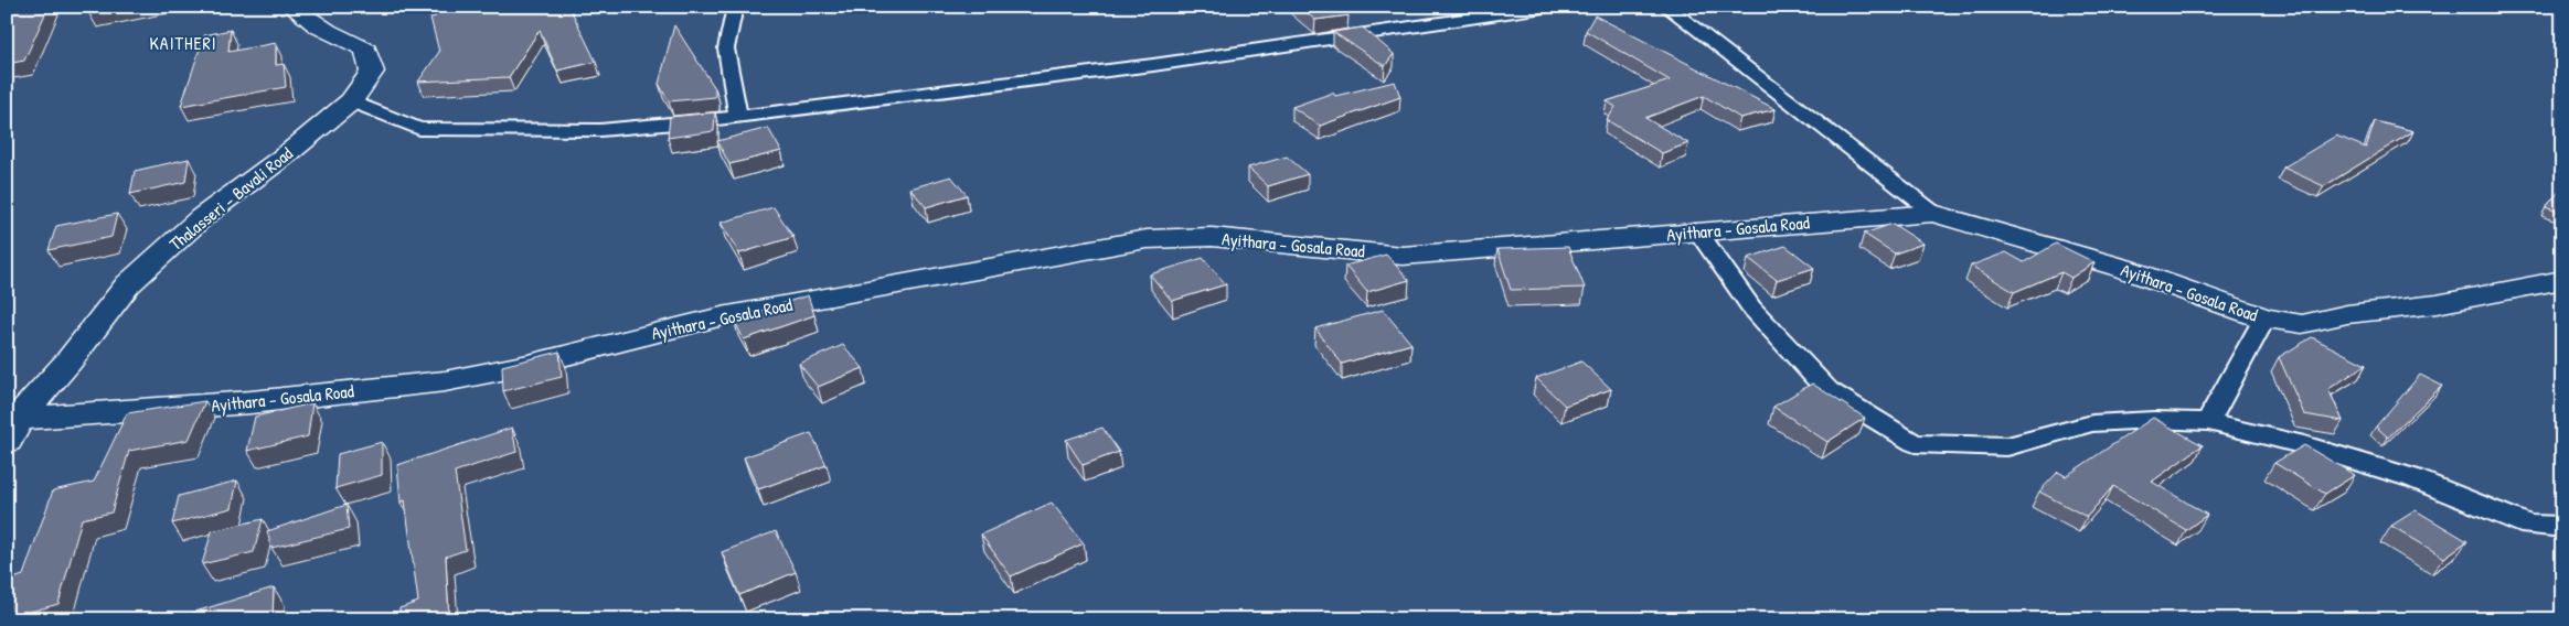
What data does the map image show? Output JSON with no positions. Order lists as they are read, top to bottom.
{
  "streets": {
    "main road": ["Thalasseri - Bavali Road", "Ayithara - Gosala Road"]
  },
  "crossings": [
    ["Thalasseri - Bavali Road", "Ayithara - Gosala Road"]
  ],
  "districts": ["KAITHERI"]
}
